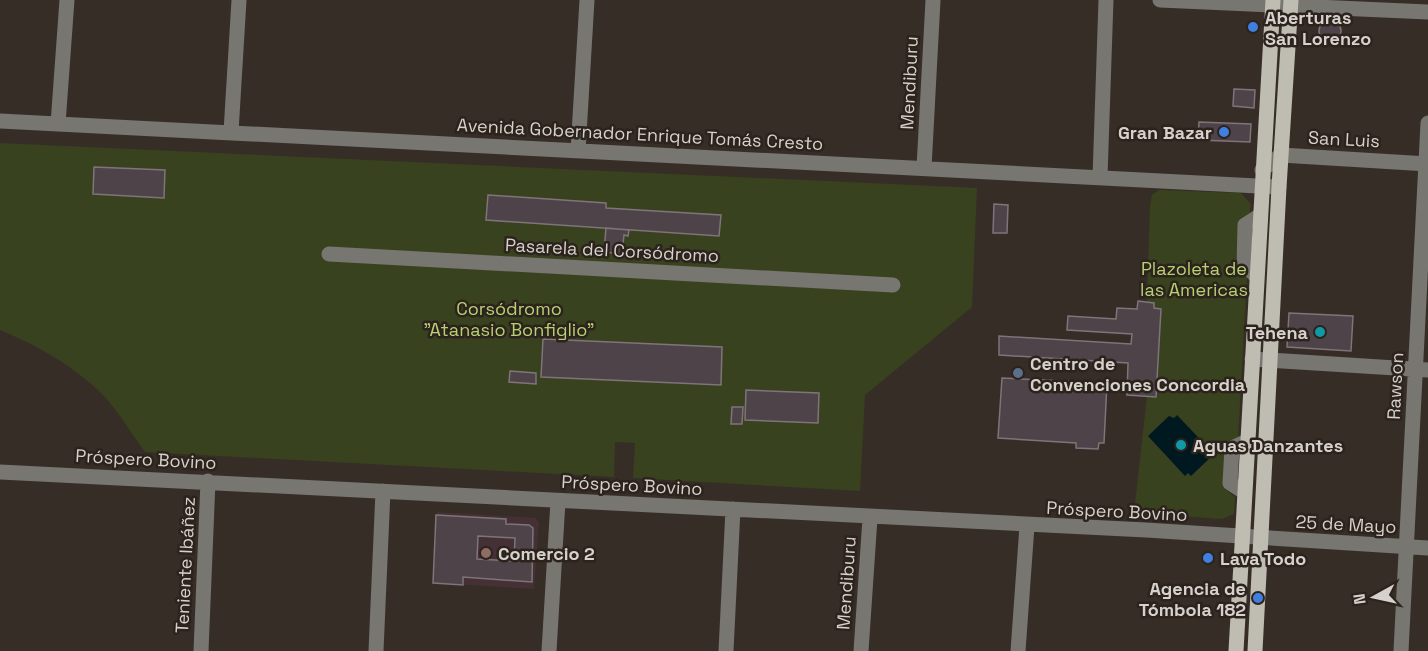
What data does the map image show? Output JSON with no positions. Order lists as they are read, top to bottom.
{
  "streets": {
    "street": [
      "Mendiburu",
      "Avenida Gobernador Enrique Tomás Cresto",
      "San Luis",
      "Pasarela del Corsódromo",
      "Rawson",
      "Próspero Bovino",
      "25 de Mayo",
      "Teniente Ibáñez"
    ]
  },
  "crossings": [
    ["Mendiburu", "Avenida Gobernador Enrique Tomás Cresto"],
    ["Mendiburu", "Próspero Bovino"],
    ["San Luis", "Rawson"],
    ["Rawson", "25 de Mayo"],
    ["Próspero Bovino", "25 de Mayo"],
    ["Próspero Bovino", "Teniente Ibáñez"]
  ],
  "parks": ["Plazoleta de las Americas", "Corsódromo \"Atanasio Bonfiglio\""],
  "places": [
    "Aberturas San Lorenzo",
    "Gran Bazar",
    "Tehena",
    "Centro de Convenciones Concordia",
    "Aguas Danzantes",
    "Comercio 2",
    "Lava Todo",
    "Agencia de Tómbola 182"
  ],
  "north": "left"
}
